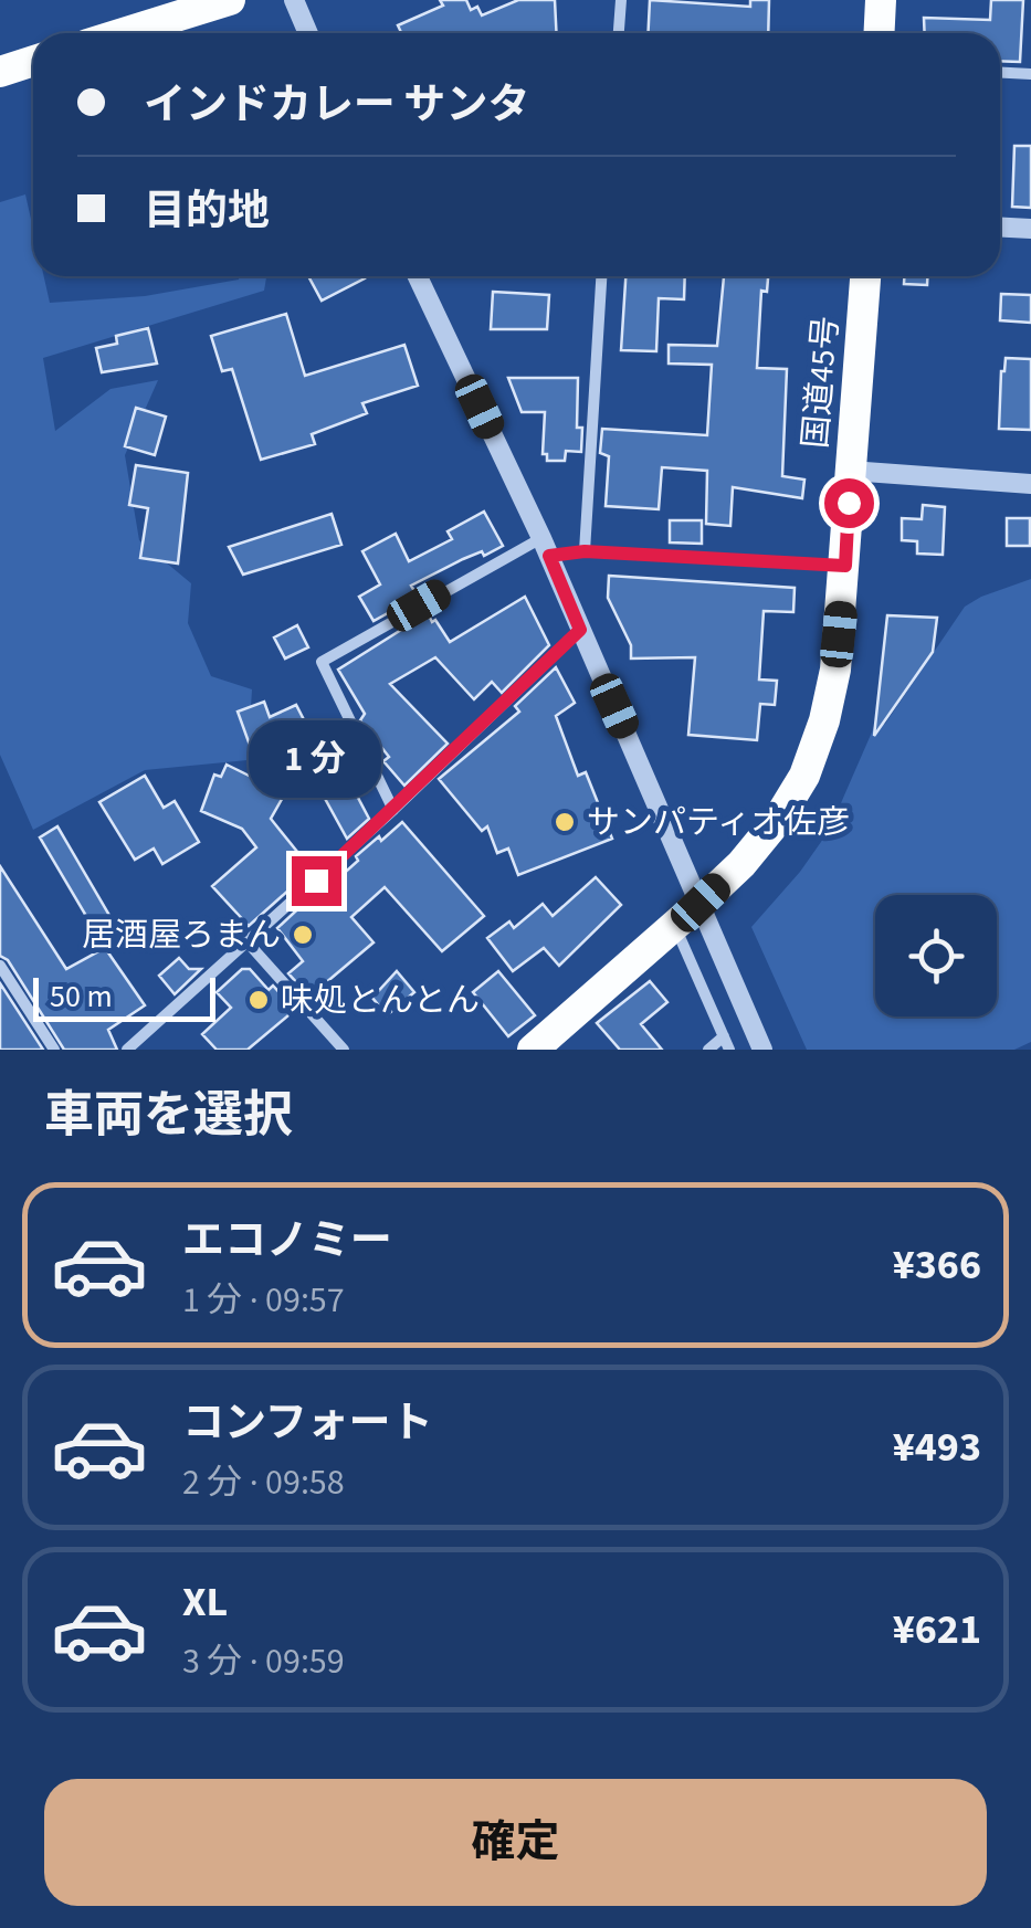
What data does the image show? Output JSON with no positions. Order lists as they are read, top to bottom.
{
  "streets": {
    "highway": ["国道45号"]
  },
  "places": ["サンパティオ佐彦", "居酒屋ろまん", "味処とんとん"],
  "scale_bar": "50 m",
  "page": {
    "banner": ["インドカレー サンタ", "目的地"],
    "bubble": "1 分",
    "scale": "50 m",
    "heading": "車両を選択",
    "list": [
      {
        "name": "エコノミー",
        "note": "1 分 · 09:57",
        "value": "¥366"
      },
      {
        "name": "コンフォート",
        "note": "2 分 · 09:58",
        "value": "¥493"
      },
      {
        "name": "XL",
        "note": "3 分 · 09:59",
        "value": "¥621"
      }
    ],
    "buttons": "確定"
  }
}
